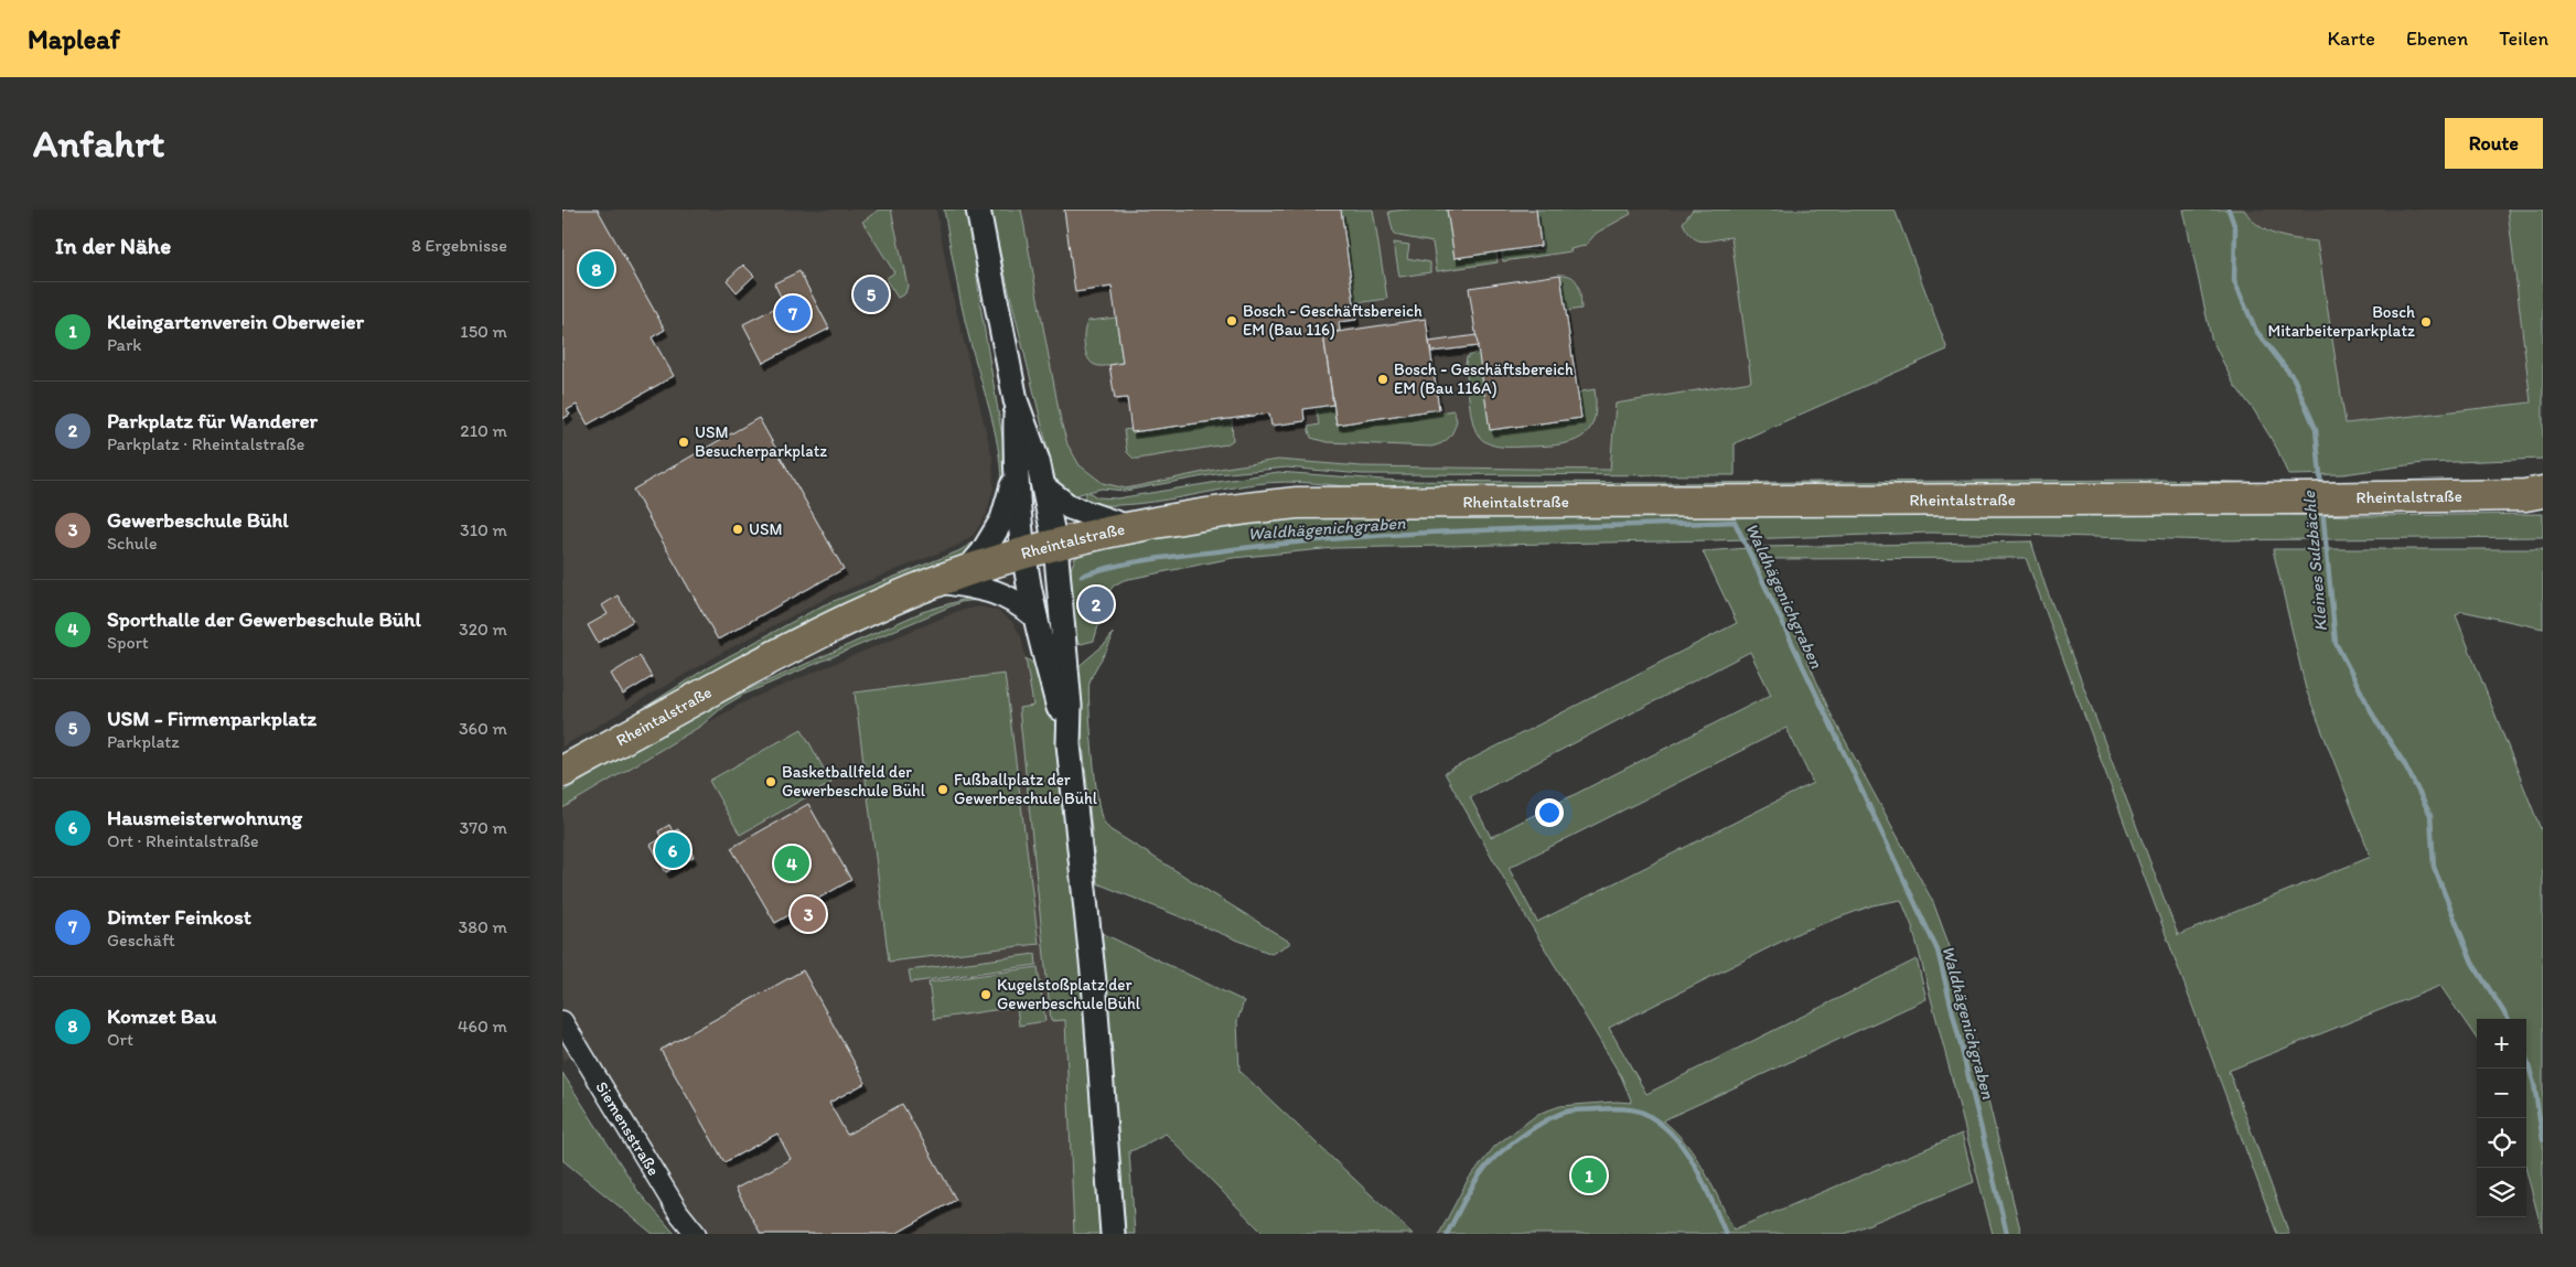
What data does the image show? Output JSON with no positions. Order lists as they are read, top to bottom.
{
  "streets": {
    "main road": ["Rheintalstraße"],
    "street": ["Siemensstraße"]
  },
  "water": ["Waldhägenichgraben", "Kleines Sulzbächle"],
  "places": [
    "Bosch - Geschäftsbereich EM (Bau 116)",
    "Bosch Mitarbeiterparkplatz",
    "Bosch - Geschäftsbereich EM (Bau 116A)",
    "USM Besucherparkplatz",
    "USM",
    "Basketballfeld der Gewerbeschule Bühl",
    "Fußballplatz der Gewerbeschule Bühl",
    "Kugelstoßplatz der Gewerbeschule Bühl"
  ],
  "page": {
    "header": "Mapleaf",
    "nav": ["Karte", "Ebenen", "Teilen"],
    "buttons": "Route",
    "title": "Anfahrt",
    "heading": ["In der Nähe", "8 Ergebnisse"],
    "pins": [
      "8",
      "5",
      "7",
      "2",
      "6",
      "4",
      "3",
      "1"
    ],
    "list": [
      {
        "mark": "1",
        "name": "Kleingartenverein Oberweier",
        "note": "Park",
        "value": "150 m"
      },
      {
        "mark": "2",
        "name": "Parkplatz für Wanderer",
        "note": "Parkplatz · Rheintalstraße",
        "value": "210 m"
      },
      {
        "mark": "3",
        "name": "Gewerbeschule Bühl",
        "note": "Schule",
        "value": "310 m"
      },
      {
        "mark": "4",
        "name": "Sporthalle der Gewerbeschule Bühl",
        "note": "Sport",
        "value": "320 m"
      },
      {
        "mark": "5",
        "name": "USM - Firmenparkplatz",
        "note": "Parkplatz",
        "value": "360 m"
      },
      {
        "mark": "6",
        "name": "Hausmeisterwohnung",
        "note": "Ort · Rheintalstraße",
        "value": "370 m"
      },
      {
        "mark": "7",
        "name": "Dimter Feinkost",
        "note": "Geschäft",
        "value": "380 m"
      },
      {
        "mark": "8",
        "name": "Komzet Bau",
        "note": "Ort",
        "value": "460 m"
      }
    ],
    "map_buttons": ["+", "−"]
  }
}
